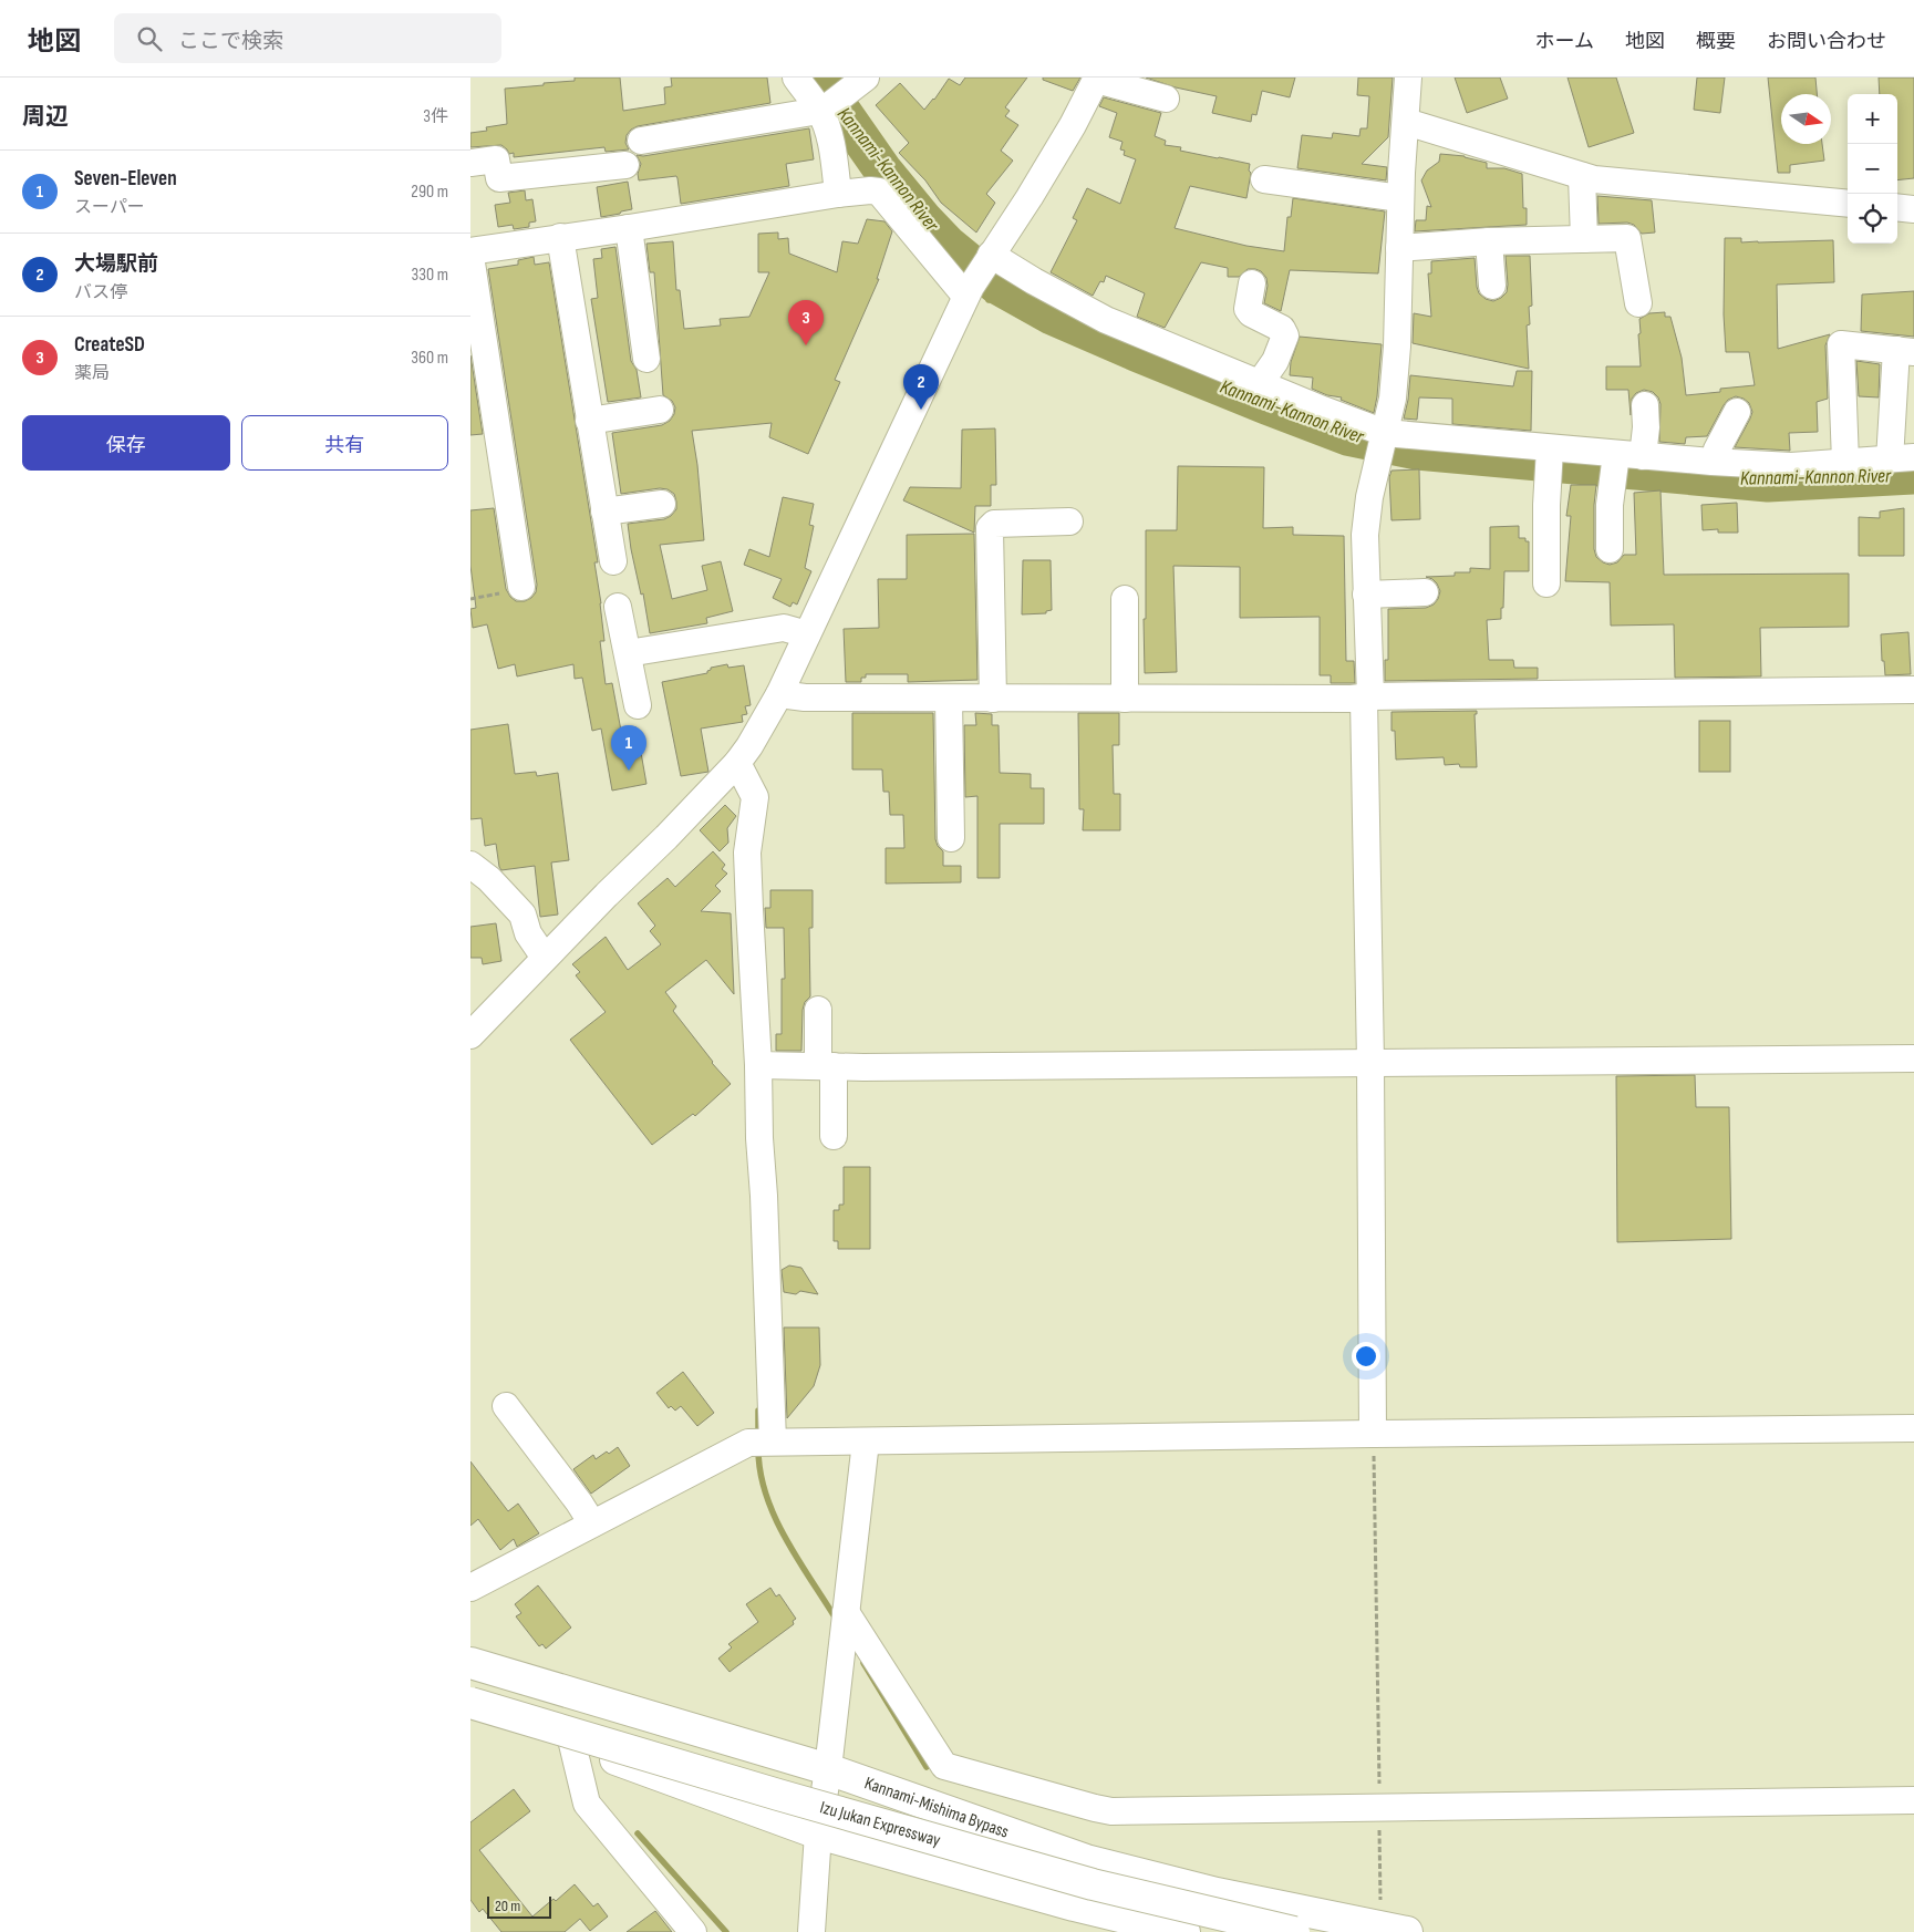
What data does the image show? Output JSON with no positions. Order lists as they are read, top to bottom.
{
  "streets": {
    "highway": ["Kannami-Mishima Bypass", "Izu Jukan Expressway"]
  },
  "water": ["Kannami-Kannon River"],
  "scale_bar": "20 m",
  "north": "right",
  "page": {
    "header": "地図",
    "search": "ここで検索",
    "nav": [
      "ホーム",
      "地図",
      "概要",
      "お問い合わせ"
    ],
    "heading": ["周辺", "3件"],
    "map_buttons": ["+", "−"],
    "list": [
      {
        "mark": "1",
        "name": "Seven-Eleven",
        "note": "スーパー",
        "value": "290 m"
      },
      {
        "mark": "2",
        "name": "大場駅前",
        "note": "バス停",
        "value": "330 m"
      },
      {
        "mark": "3",
        "name": "CreateSD",
        "note": "薬局",
        "value": "360 m"
      }
    ],
    "pins": ["3", "2", "1"],
    "buttons": ["保存", "共有"],
    "scale": "20 m"
  }
}
